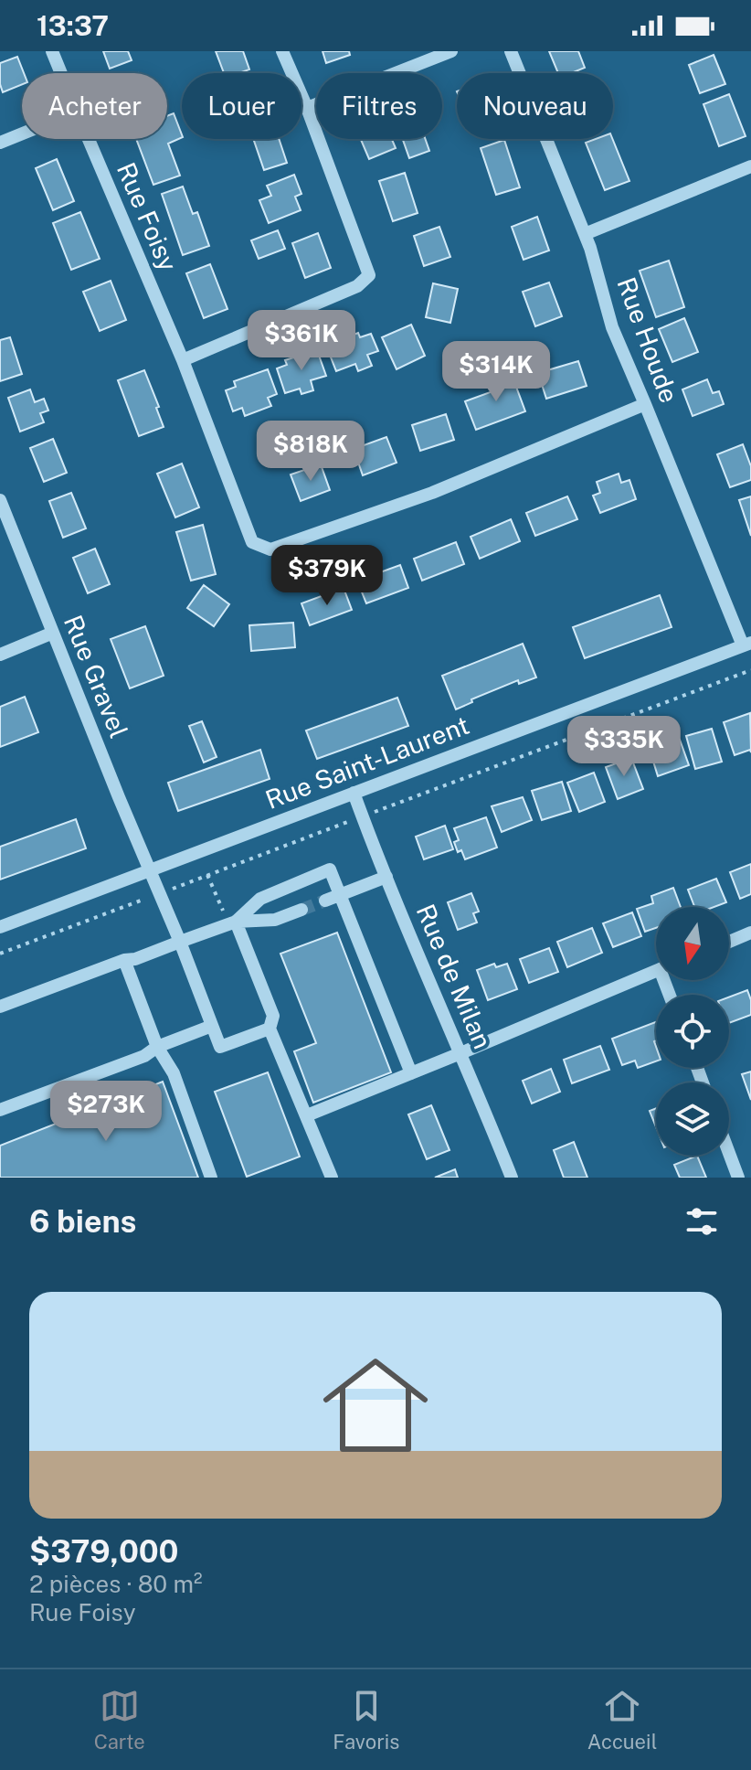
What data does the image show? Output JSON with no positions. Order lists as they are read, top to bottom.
{
  "streets": {
    "street": [
      "Rue Foisy",
      "Rue Houde",
      "Rue Gravel",
      "Rue Saint-Laurent",
      "Rue de Milan"
    ]
  },
  "crossings": [
    ["Rue Foisy", "Rue Houde"],
    ["Rue Houde", "Rue Saint-Laurent"],
    ["Rue Gravel", "Rue Saint-Laurent"],
    ["Rue Saint-Laurent", "Rue de Milan"]
  ],
  "north": "bottom",
  "page": {
    "status": "13:37",
    "chip": [
      "Acheter",
      "Louer",
      "Filtres",
      "Nouveau"
    ],
    "price": [
      "$361K",
      "$314K",
      "$818K",
      "$379K",
      "$335K",
      "$273K"
    ],
    "heading": "6 biens",
    "list": [
      {
        "name": "$379,000",
        "note": "2 pièces · 80 m² · Rue Foisy"
      }
    ],
    "tabs": ["Carte", "Favoris", "Accueil"]
  }
}
